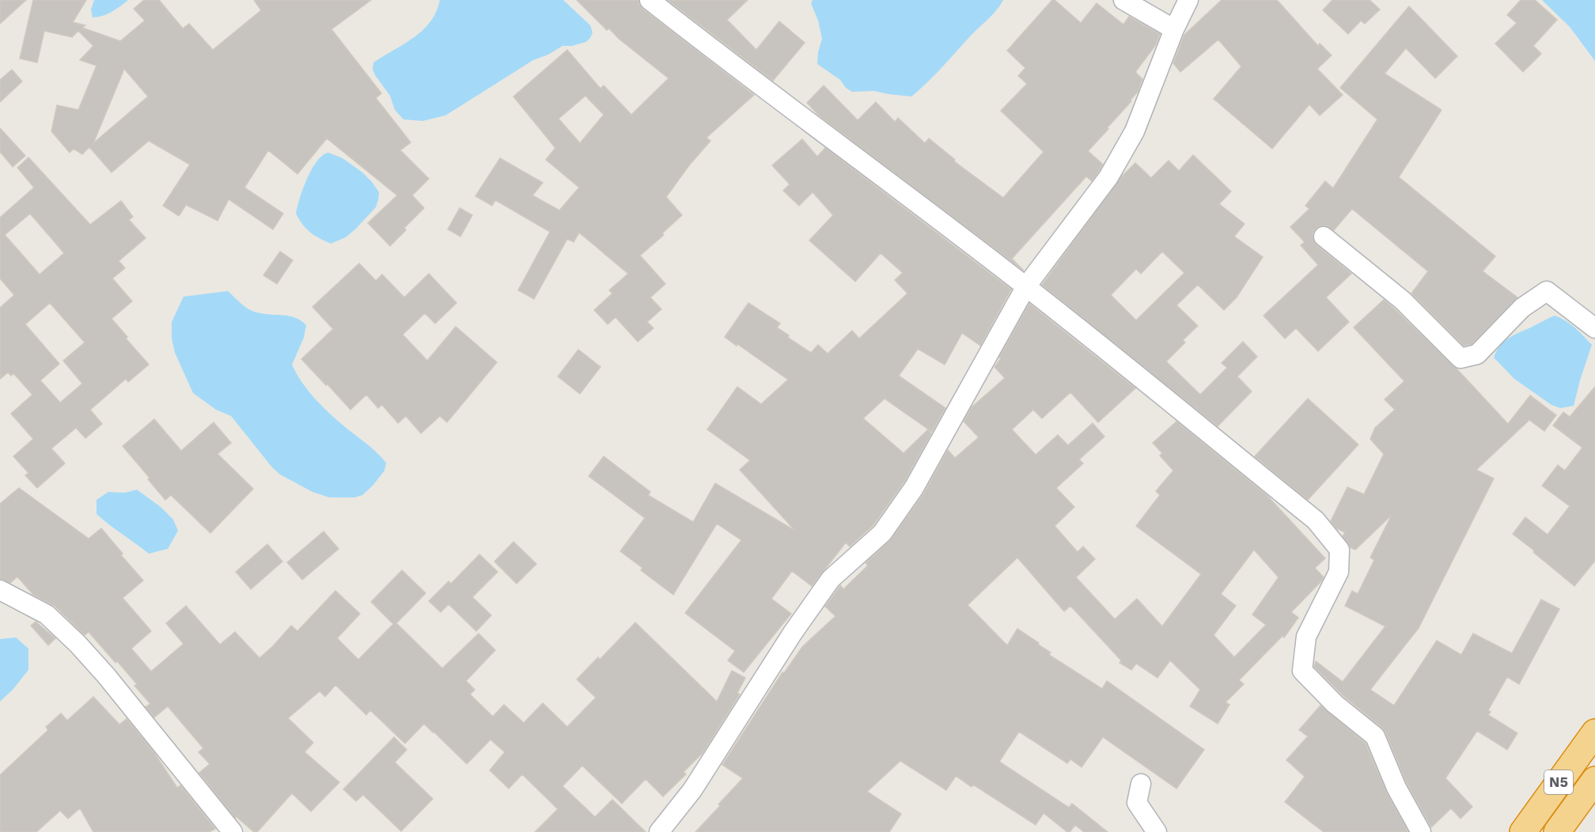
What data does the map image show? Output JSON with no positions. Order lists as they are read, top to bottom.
{
  "streets": {
    "highway": ["N5"]
  }
}
